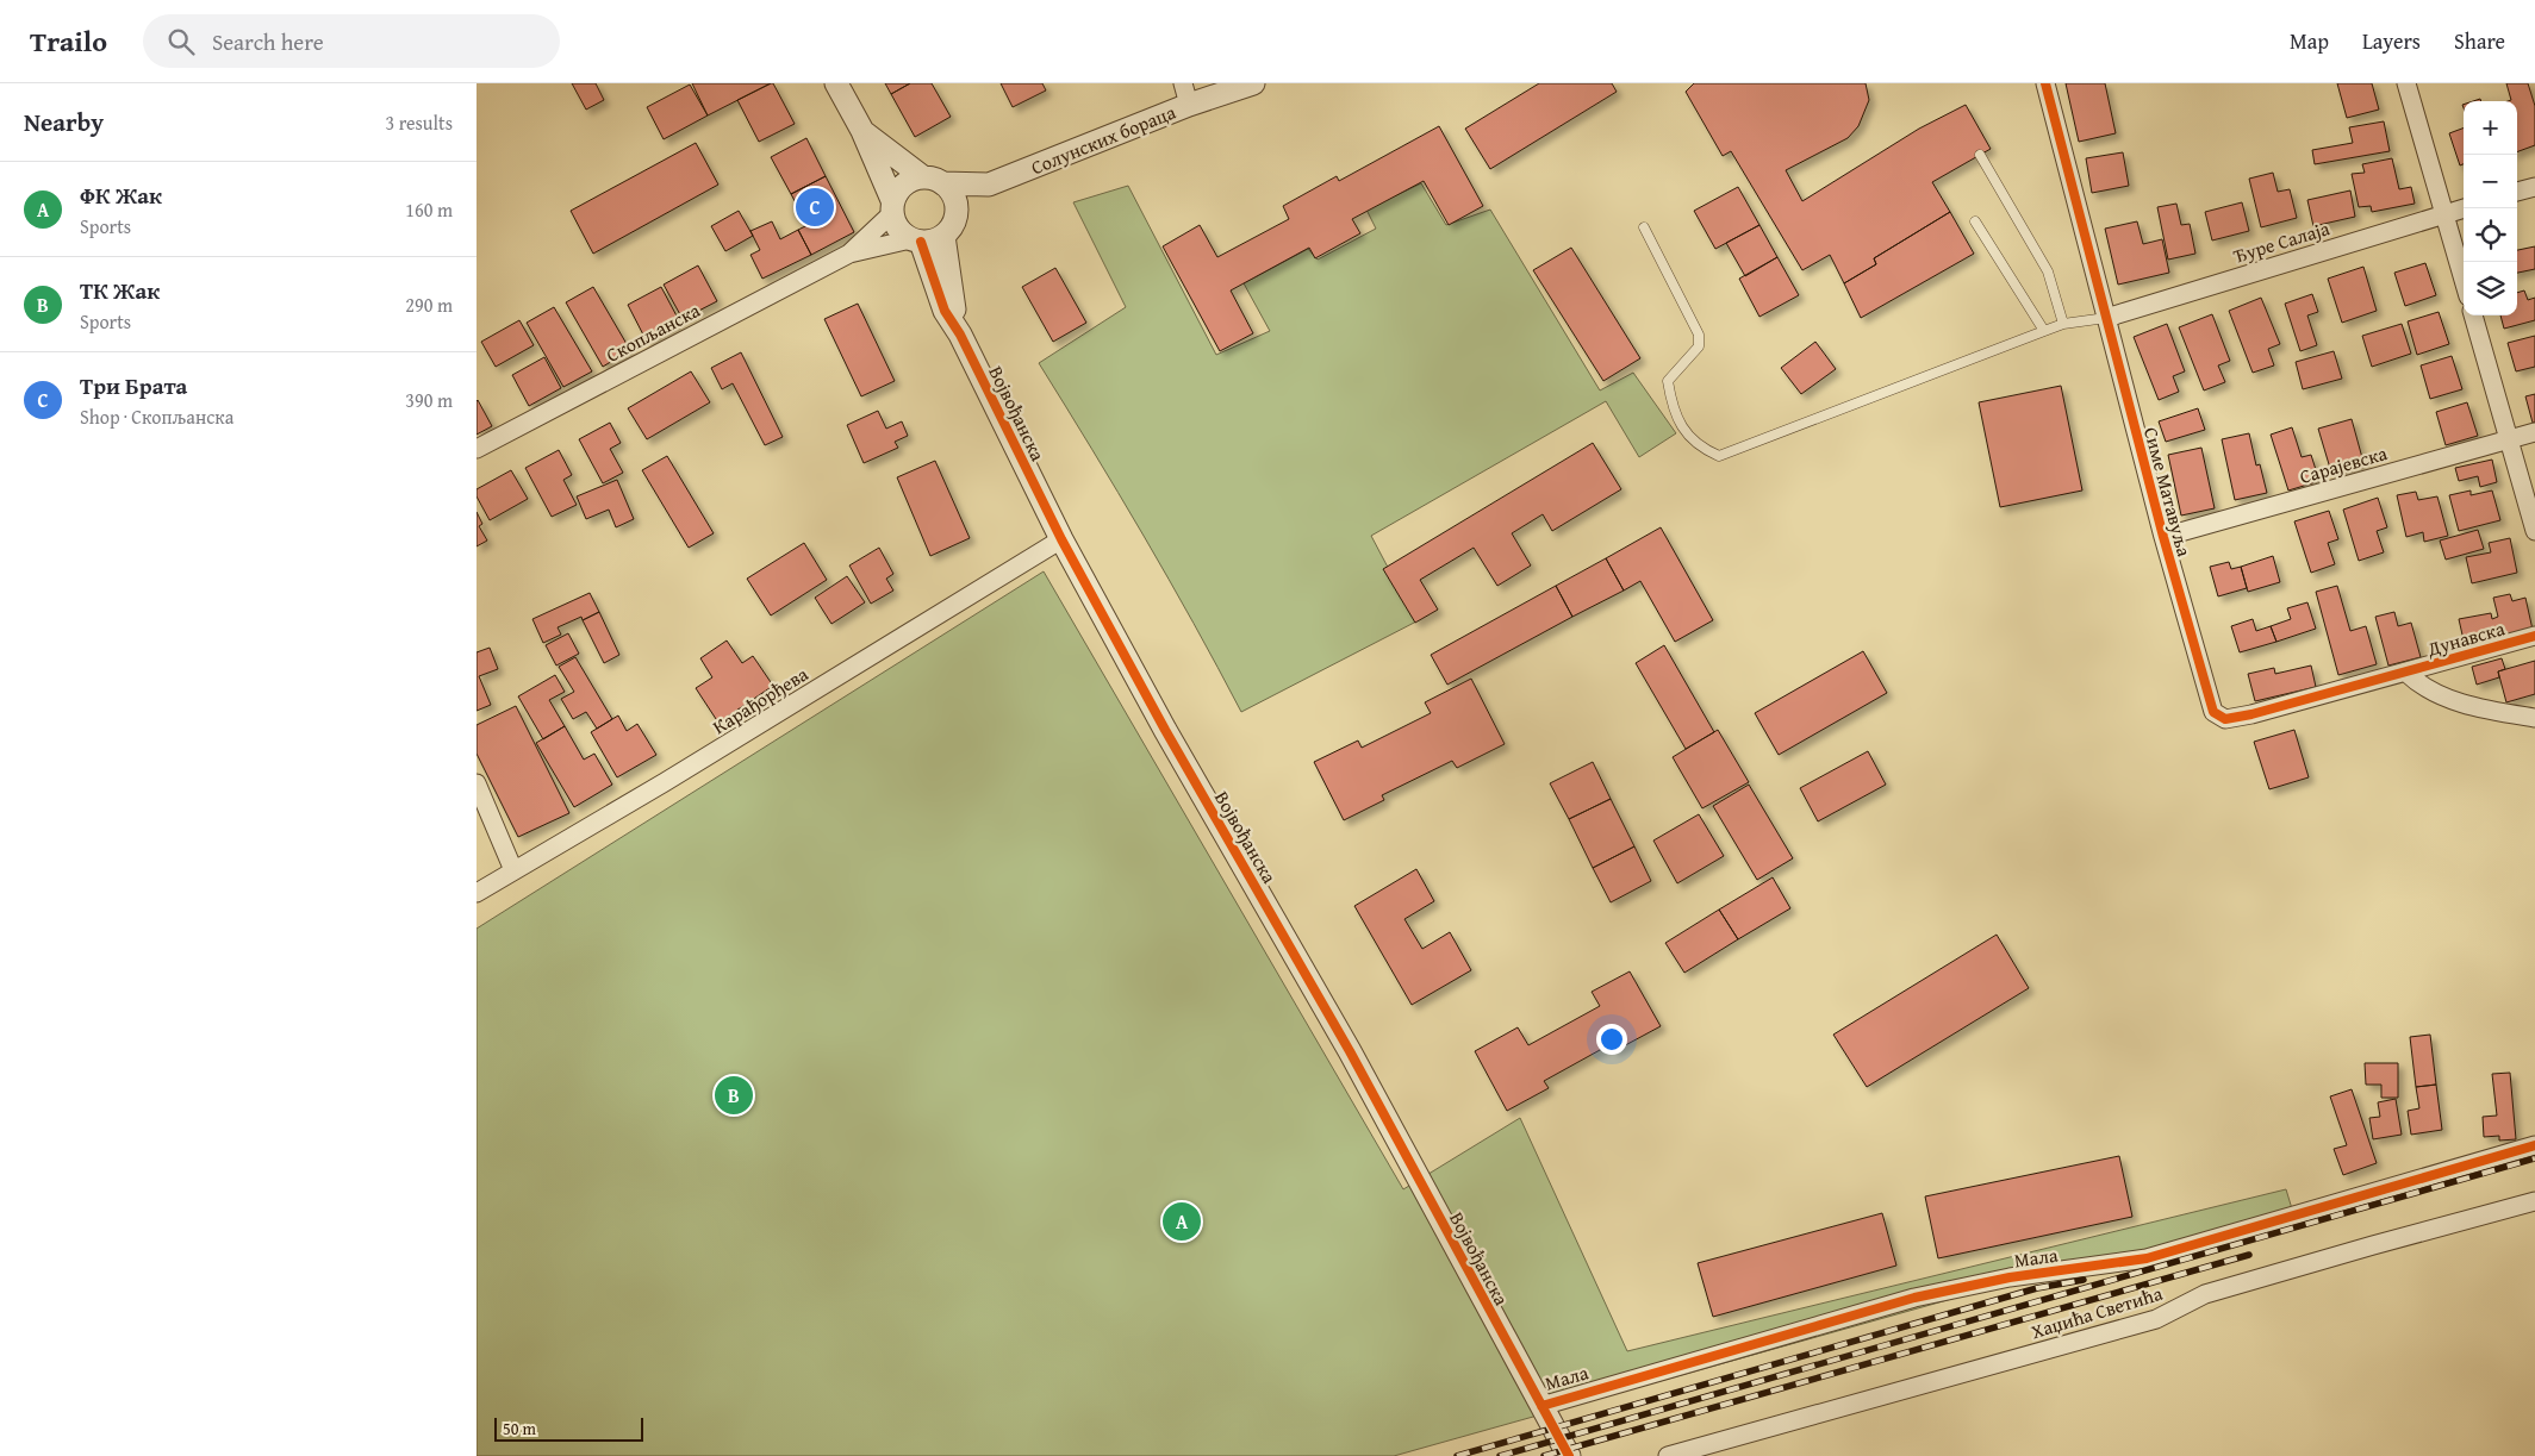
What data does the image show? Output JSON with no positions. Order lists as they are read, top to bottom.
{
  "streets": {
    "street": [
      "Солунских бораца",
      "Ђуре Салаја",
      "Скопљанска",
      "Војвођанска",
      "Сарајевска",
      "Симе Матавуља",
      "Дунавска",
      "Карађорђева",
      "Мала",
      "Хаџића Светића"
    ]
  },
  "crossings": [
    ["Солунских бораца", "Скопљанска"],
    ["Солунских бораца", "Војвођанска"],
    ["Ђуре Салаја", "Симе Матавуља"],
    ["Скопљанска", "Војвођанска"],
    ["Војвођанска", "Карађорђева"],
    ["Војвођанска", "Мала"],
    ["Сарајевска", "Симе Матавуља"],
    ["Симе Матавуља", "Дунавска"]
  ],
  "scale_bar": "50 m",
  "page": {
    "header": "Trailo",
    "search": "Search here",
    "nav": ["Map", "Layers", "Share"],
    "heading": ["Nearby", "3 results"],
    "map_buttons": ["+", "−"],
    "list": [
      {
        "mark": "A",
        "name": "ФК Жак",
        "note": "Sports",
        "value": "160 m"
      },
      {
        "mark": "B",
        "name": "ТК Жак",
        "note": "Sports",
        "value": "290 m"
      },
      {
        "mark": "C",
        "name": "Три Брата",
        "note": "Shop · Скопљанска",
        "value": "390 m"
      }
    ],
    "pins": ["C", "B", "A"],
    "scale": "50 m"
  }
}
